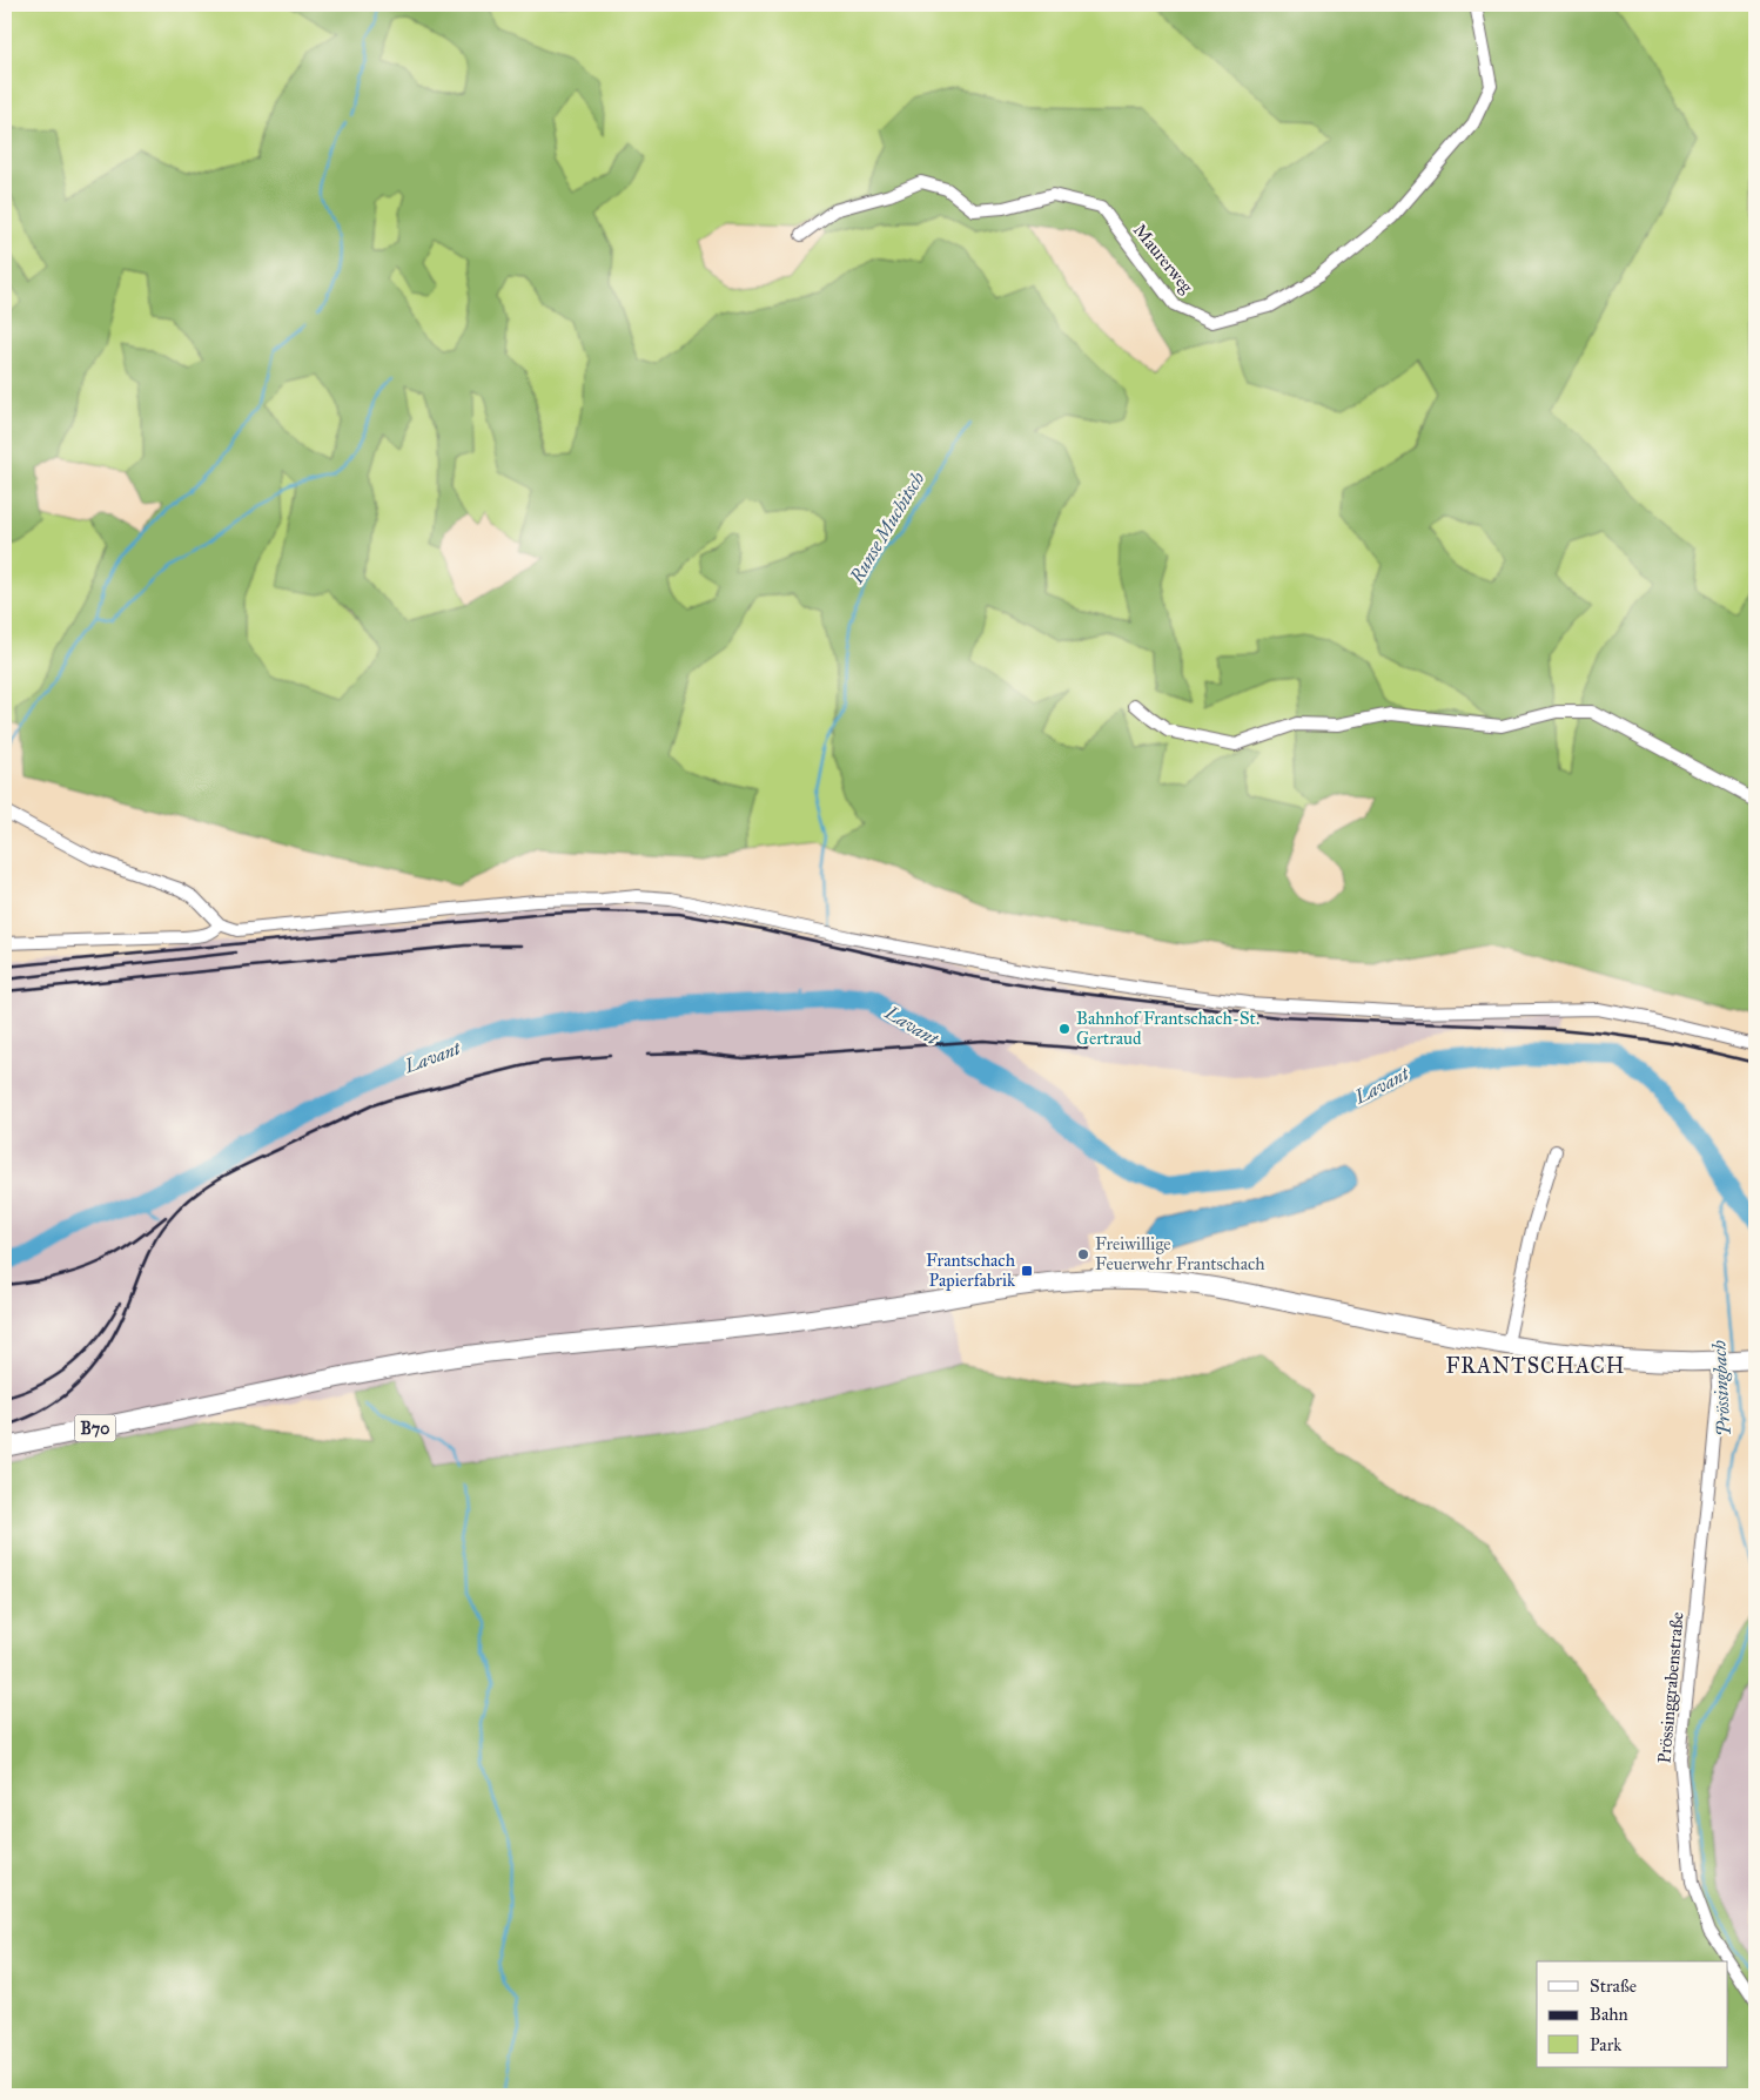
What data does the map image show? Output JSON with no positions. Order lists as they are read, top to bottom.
{
  "streets": {
    "main road": ["B70"],
    "street": ["Maurerweg", "Prössinggrabenstraße"]
  },
  "crossings": [
    ["B70", "Prössinggrabenstraße"]
  ],
  "districts": ["FRANTSCHACH"],
  "water": ["Runse Muchitsch", "Lavant", "Prössingbach"],
  "places": {
    "other": ["Bahnhof Frantschach-St. Gertraud", "Freiwillige Feuerwehr Frantschach"],
    "transit": ["Frantschach Papierfabrik"]
  },
  "legend": ["Straße", "Bahn", "Park"]
}
